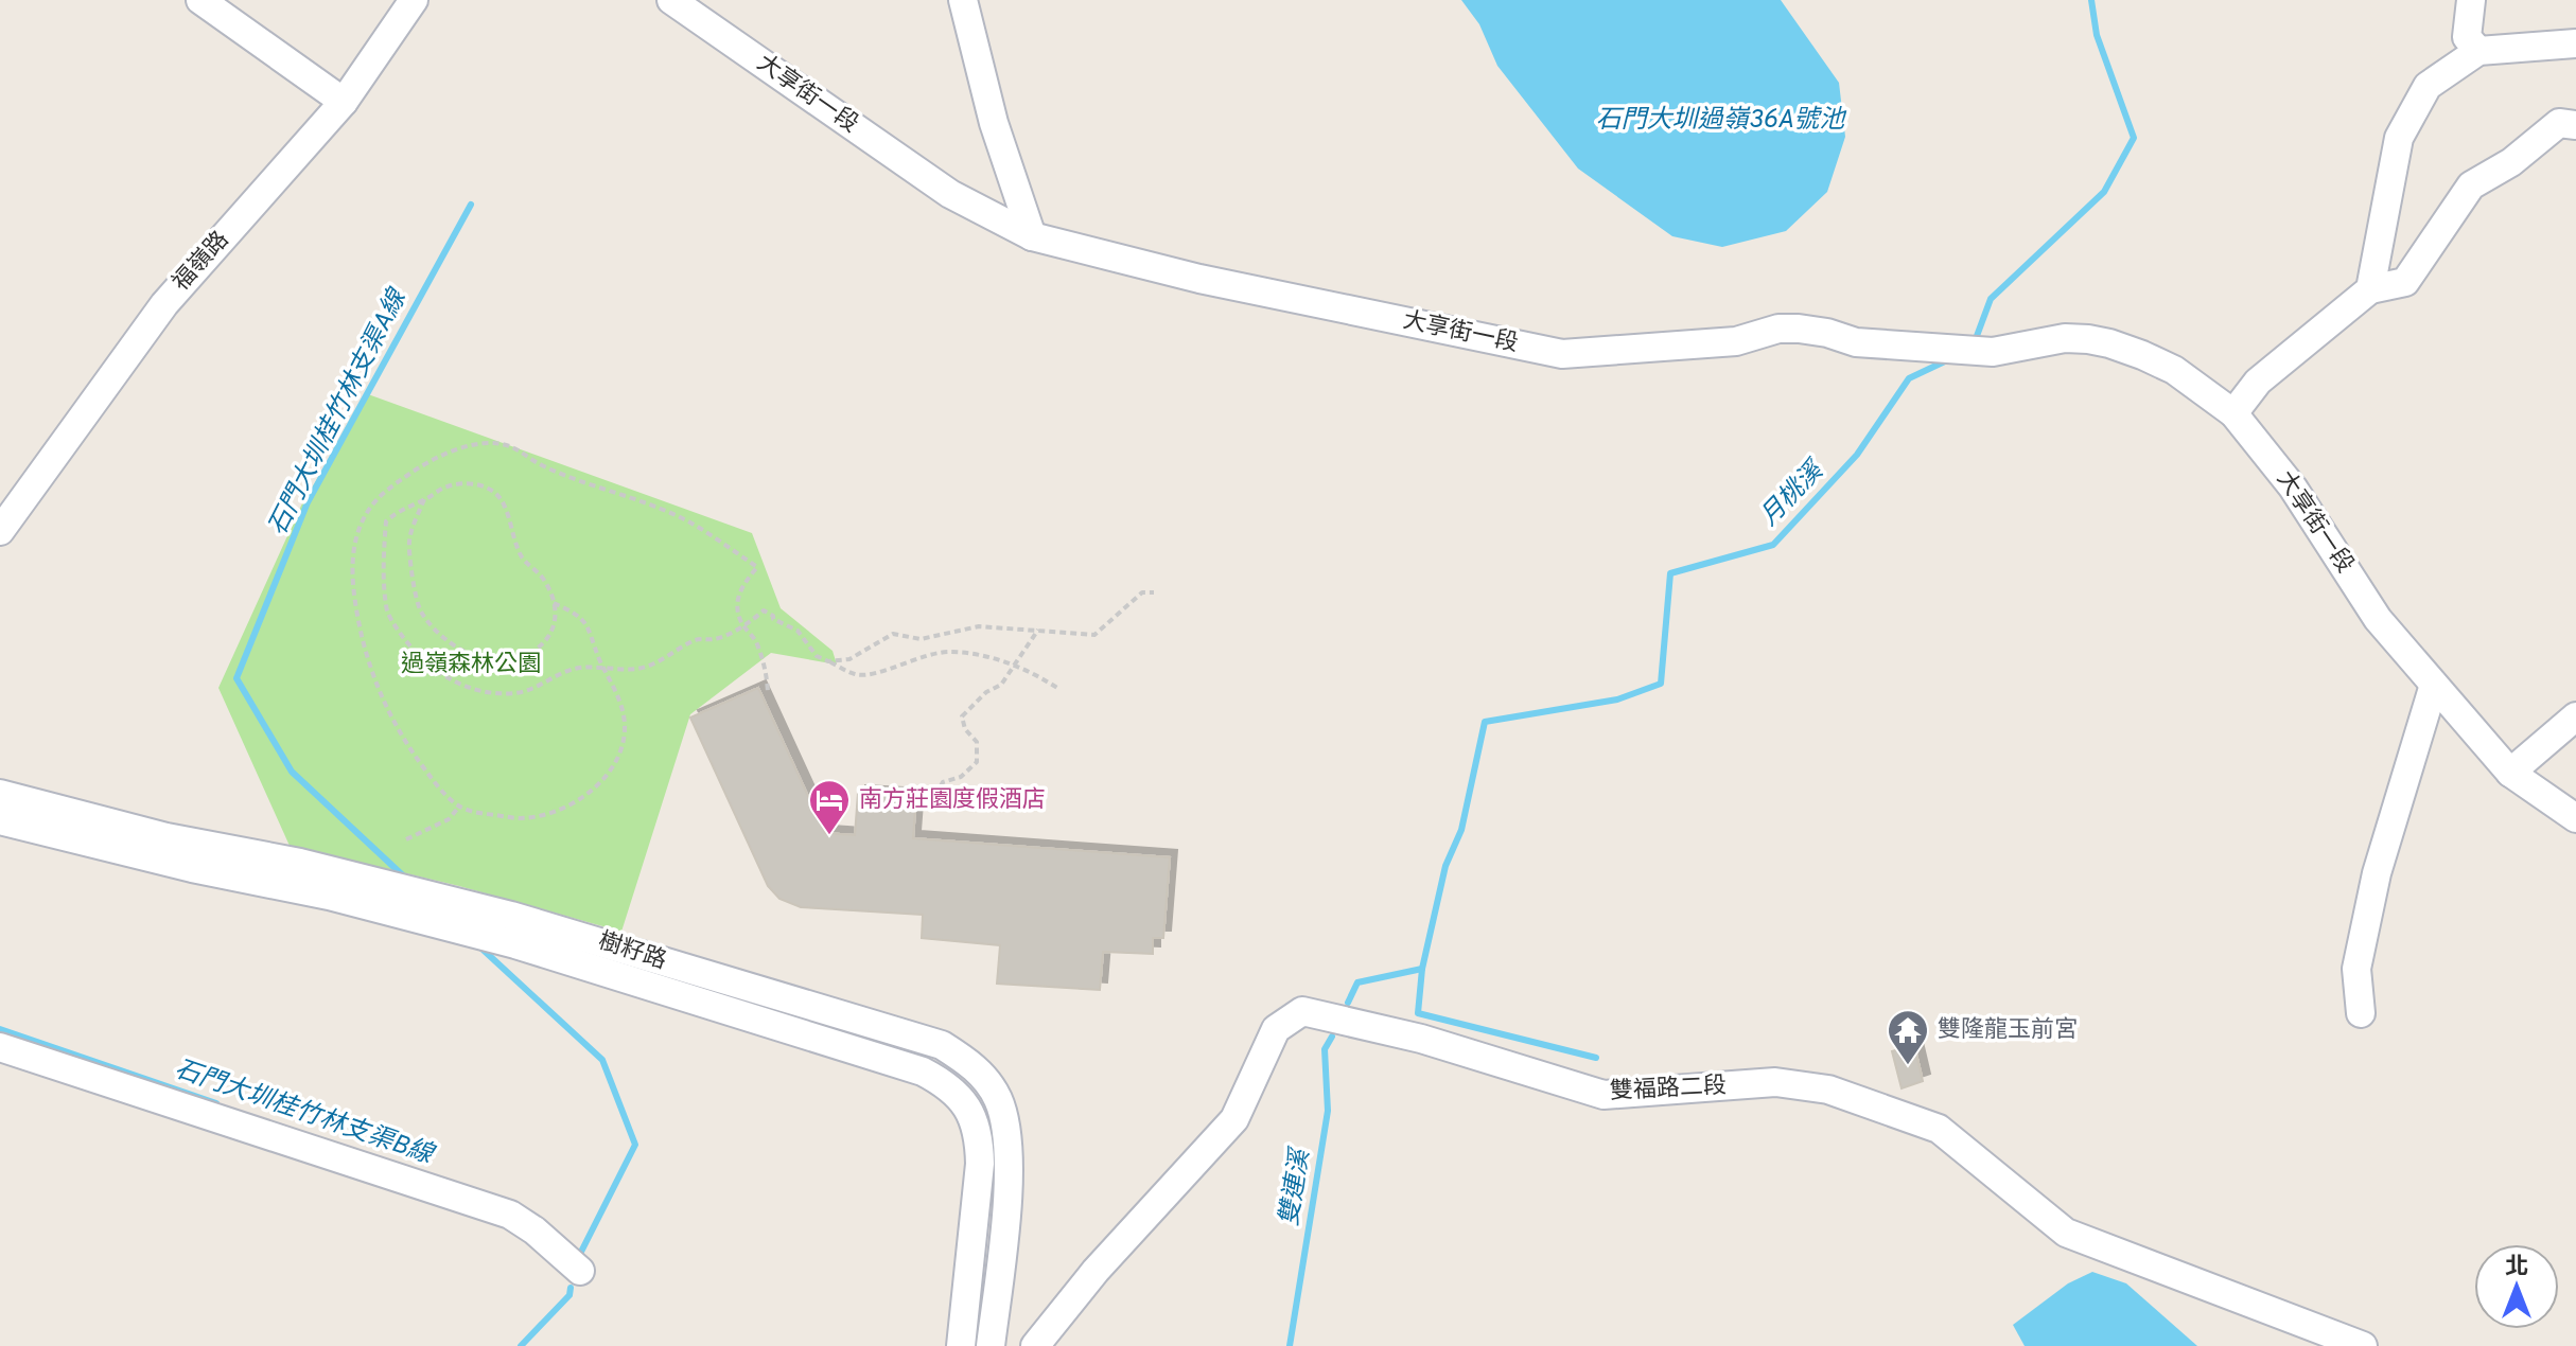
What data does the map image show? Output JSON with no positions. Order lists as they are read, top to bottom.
{
  "streets": {
    "street": [
      "大享街一段",
      "福嶺路",
      "樹籽路",
      "雙福路二段"
    ]
  },
  "water": [
    "石門大圳過嶺36A號池",
    "石門大圳桂竹林支渠A線",
    "月桃溪",
    "石門大圳桂竹林支渠B線",
    "雙連溪"
  ],
  "parks": ["過嶺森林公園"],
  "places": {
    "hotel": ["南方莊園度假酒店"],
    "temple": ["雙隆龍玉前宮"]
  },
  "north": "top"
}
